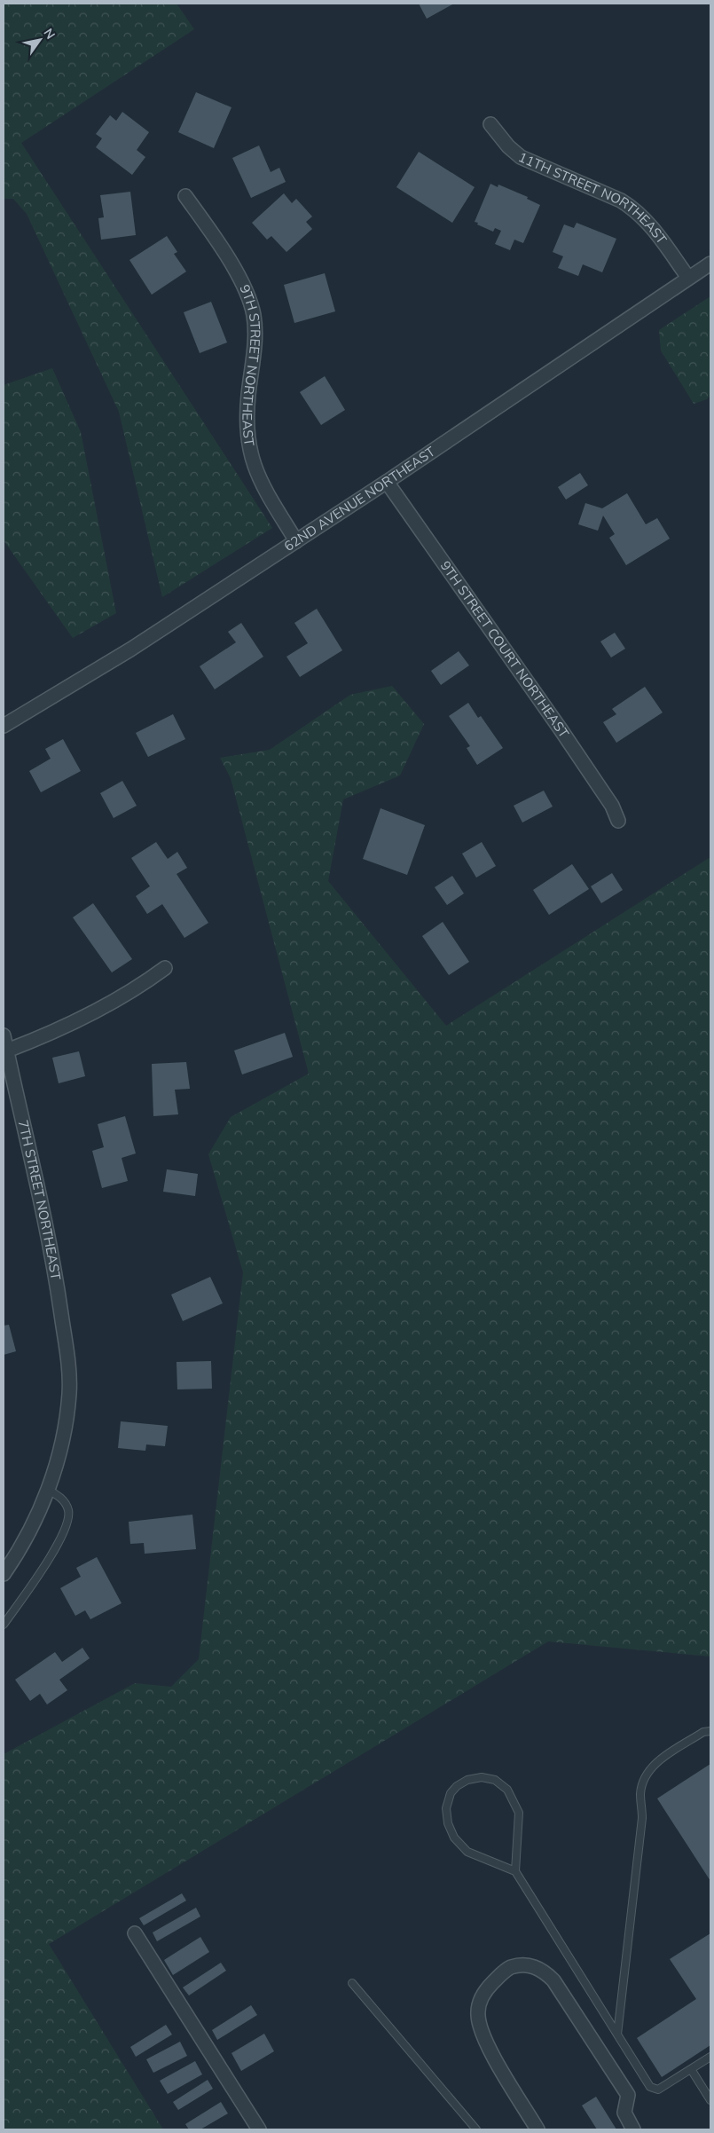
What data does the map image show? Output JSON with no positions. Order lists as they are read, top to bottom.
{
  "streets": {
    "street": [
      "11TH STREET NORTHEAST",
      "9TH STREET NORTHEAST",
      "62ND AVENUE NORTHEAST",
      "9TH STREET COURT NORTHEAST",
      "7TH STREET NORTHEAST"
    ]
  },
  "crossings": [
    ["11TH STREET NORTHEAST", "62ND AVENUE NORTHEAST"],
    ["9TH STREET NORTHEAST", "62ND AVENUE NORTHEAST"],
    ["62ND AVENUE NORTHEAST", "9TH STREET COURT NORTHEAST"]
  ],
  "north": "top right"
}
